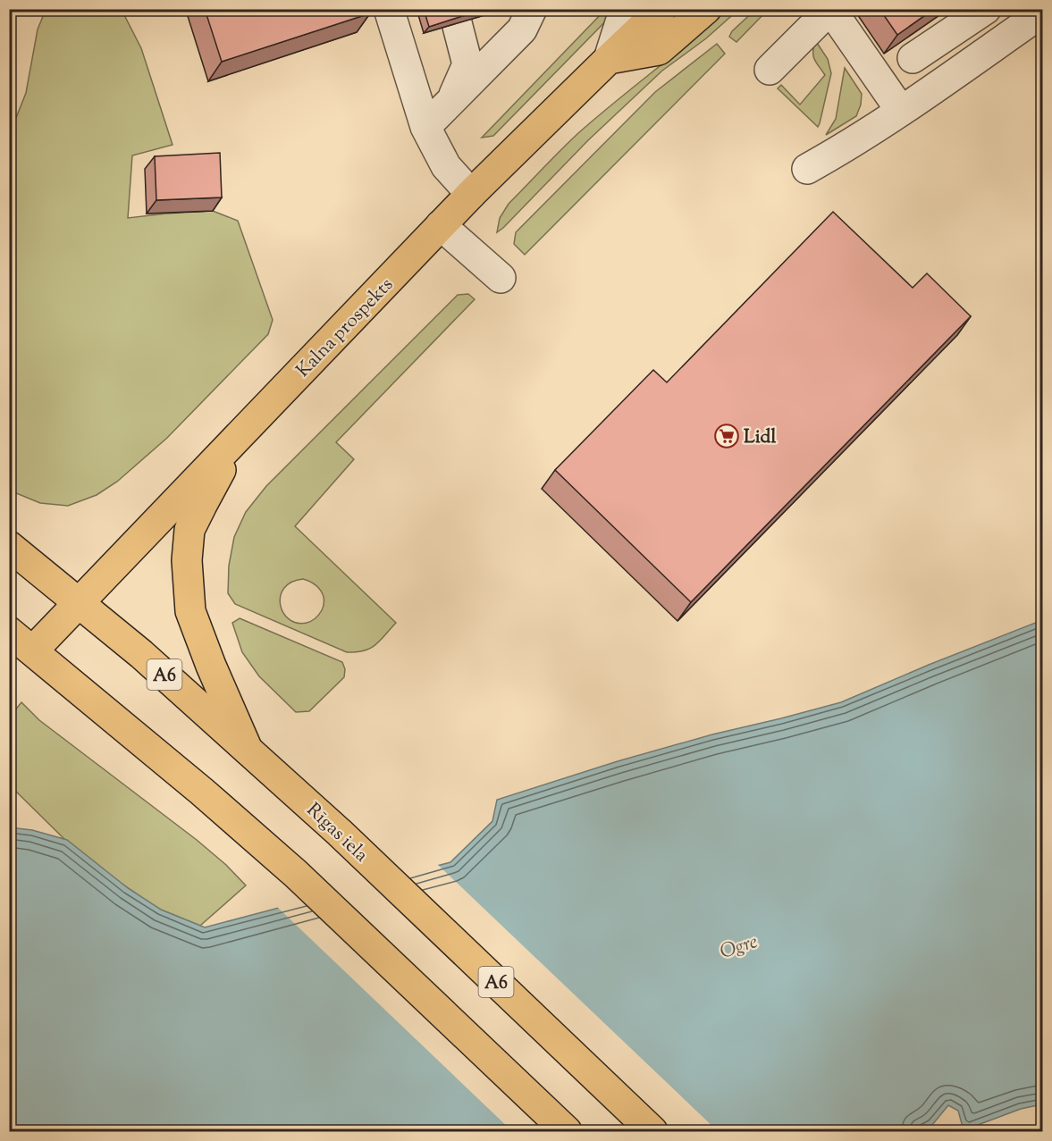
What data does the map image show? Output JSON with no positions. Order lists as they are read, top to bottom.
{
  "streets": {
    "main road": ["Kalna prospekts", "A6", "Rīgas iela"]
  },
  "crossings": [
    ["Kalna prospekts", "Rīgas iela"]
  ],
  "water": ["Ogre"],
  "places": {
    "supermarket": ["Lidl"]
  }
}
